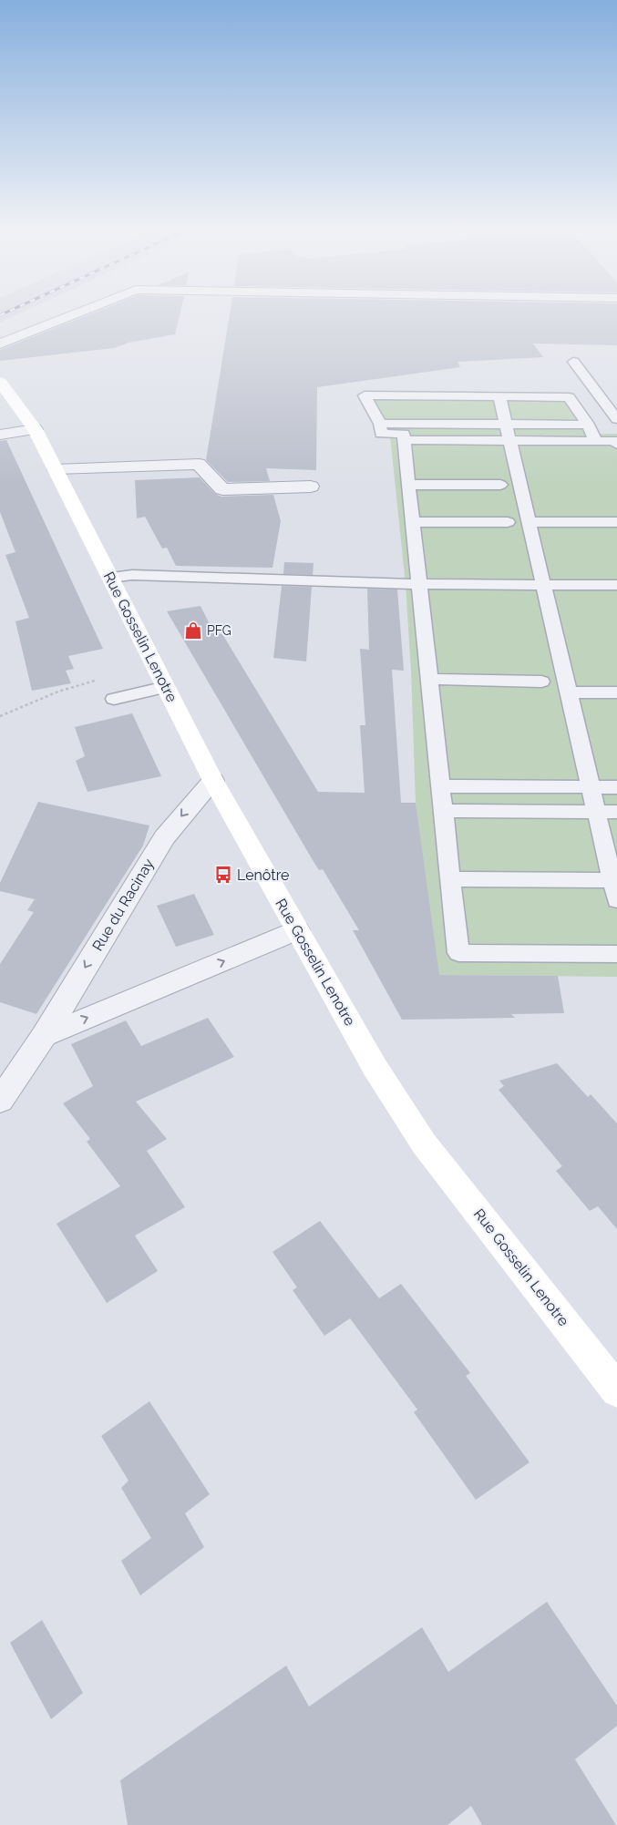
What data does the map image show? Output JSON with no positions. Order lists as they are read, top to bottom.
{
  "streets": {
    "main road": ["Rue Gosselin Lenotre"],
    "street": ["Rue du Racinay"]
  },
  "crossings": [
    ["Rue Gosselin Lenotre", "Rue du Racinay"]
  ],
  "one_way": ["Rue du Racinay"],
  "places": {
    "shop": ["PFG"],
    "bus stop": ["Lenôtre"]
  }
}
